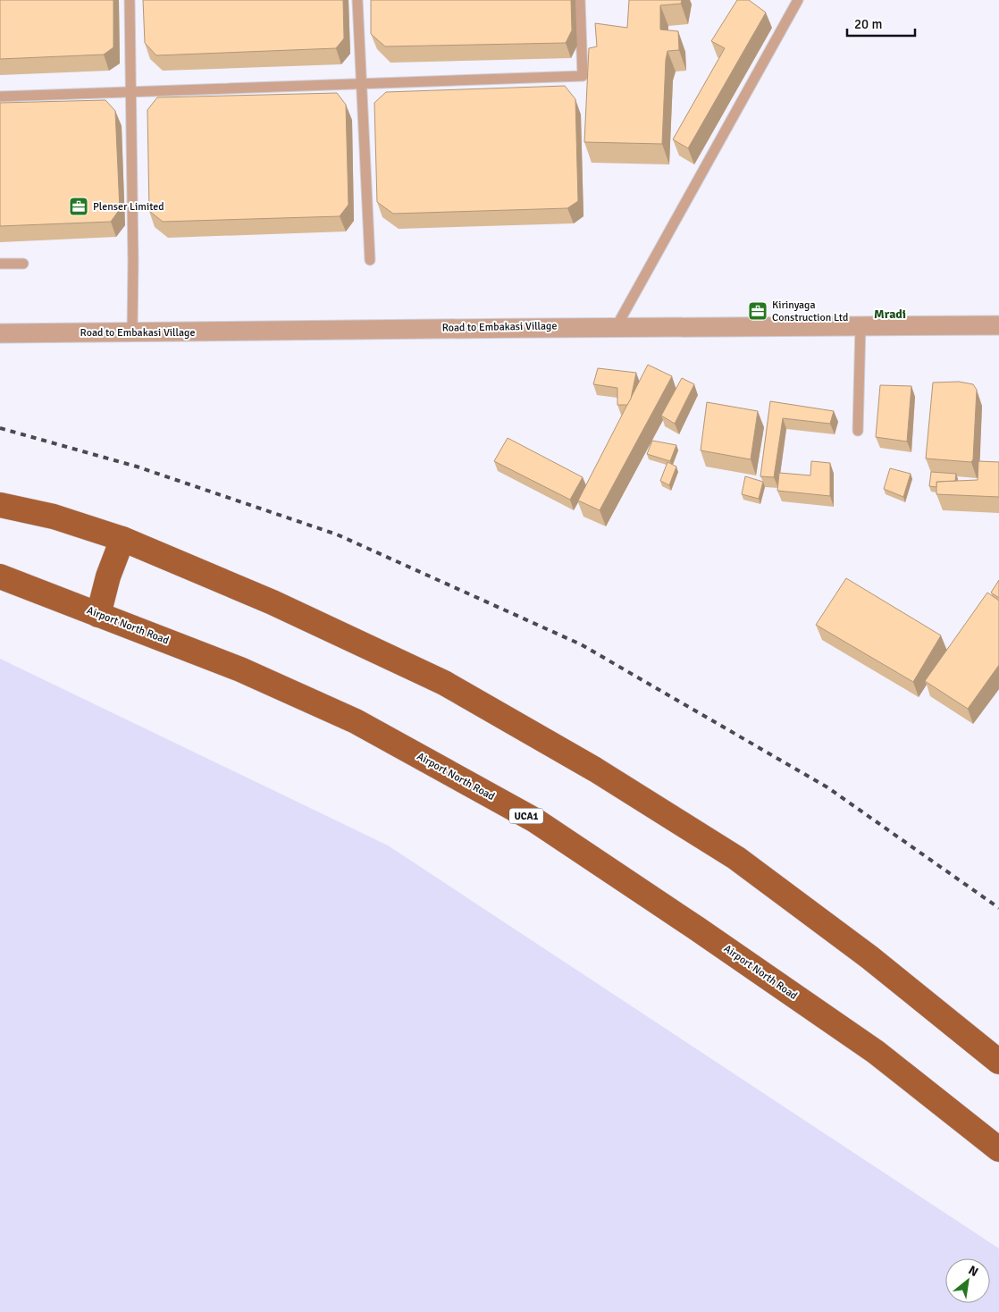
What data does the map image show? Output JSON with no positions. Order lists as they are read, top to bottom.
{
  "streets": {
    "main road": ["Airport North Road", "UCA1"],
    "street": ["Road to Embakasi Village"]
  },
  "districts": ["Mradi"],
  "places": {
    "office": ["Plenser Limited", "Kirinyaga Construction Ltd"]
  },
  "scale_bar": "20 m",
  "north": "top right"
}
